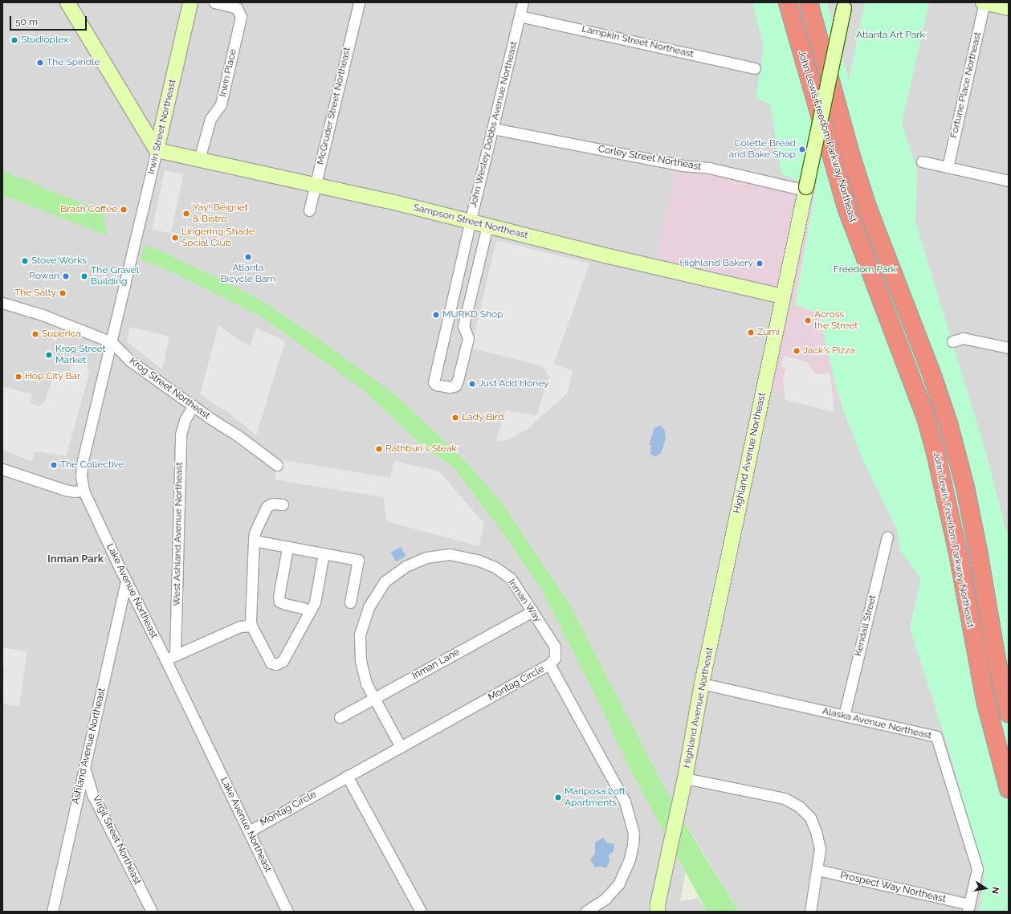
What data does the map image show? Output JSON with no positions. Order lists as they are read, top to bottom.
{
  "streets": {
    "highway": ["John Lewis Freedom Parkway Northeast"],
    "street": [
      "Lampkin Street Northeast",
      "Irwin Place",
      "Fortune Place Northeast",
      "McGruder Street Northeast",
      "John Wesley Dobbs Avenue Northeast",
      "Irwin Street Northeast",
      "Corley Street Northeast",
      "Sampson Street Northeast",
      "Krog Street Northeast",
      "Highland Avenue Northeast",
      "West Ashland Avenue Northeast",
      "Lake Avenue Northeast",
      "Inman Way",
      "Kendall Street",
      "Inman Lane",
      "Montag Circle",
      "Alaska Avenue Northeast",
      "Ashland Avenue Northeast",
      "Virgil Street Northeast",
      "Prospect Way Northeast"
    ]
  },
  "crossings": [
    ["Lampkin Street Northeast", "John Wesley Dobbs Avenue Northeast"],
    ["Irwin Place", "Sampson Street Northeast"],
    ["McGruder Street Northeast", "Sampson Street Northeast"],
    ["John Wesley Dobbs Avenue Northeast", "Corley Street Northeast"],
    ["John Wesley Dobbs Avenue Northeast", "Sampson Street Northeast"],
    ["Irwin Street Northeast", "Sampson Street Northeast"],
    ["Irwin Street Northeast", "Lake Avenue Northeast"],
    ["Corley Street Northeast", "Highland Avenue Northeast"],
    ["Sampson Street Northeast", "Highland Avenue Northeast"],
    ["Krog Street Northeast", "West Ashland Avenue Northeast"],
    ["Krog Street Northeast", "Lake Avenue Northeast"],
    ["Highland Avenue Northeast", "Alaska Avenue Northeast"],
    ["West Ashland Avenue Northeast", "Lake Avenue Northeast"],
    ["Lake Avenue Northeast", "Montag Circle"],
    ["Lake Avenue Northeast", "Ashland Avenue Northeast"],
    ["Inman Way", "Inman Lane"],
    ["Inman Way", "Montag Circle"],
    ["Kendall Street", "Alaska Avenue Northeast"],
    ["Alaska Avenue Northeast", "Prospect Way Northeast"],
    ["Ashland Avenue Northeast", "Virgil Street Northeast"]
  ],
  "districts": ["Inman Park"],
  "parks": ["Atlanta Art Park", "Freedom Park"],
  "places": [
    "Studioplex",
    "The Spindle",
    "Colette Bread and Bake Shop",
    "Brash Coffee",
    "Yay! Beignet & Bistro",
    "Lingering Shade Social Club",
    "Atlanta Bicycle Barn",
    "Stove Works",
    "Highland Bakery",
    "Rowan",
    "The Gravel Building",
    "The Salty",
    "MURKD Shop",
    "Across the Street",
    "Zumi",
    "Superica",
    "Jack's Pizza",
    "Krog Street Market",
    "Hop City Bar",
    "Just Add Honey",
    "Lady Bird",
    "Rathbun's Steak",
    "The Collective",
    "Mariposa Loft Apartments"
  ],
  "scale_bar": "50 m",
  "north": "right"
}
